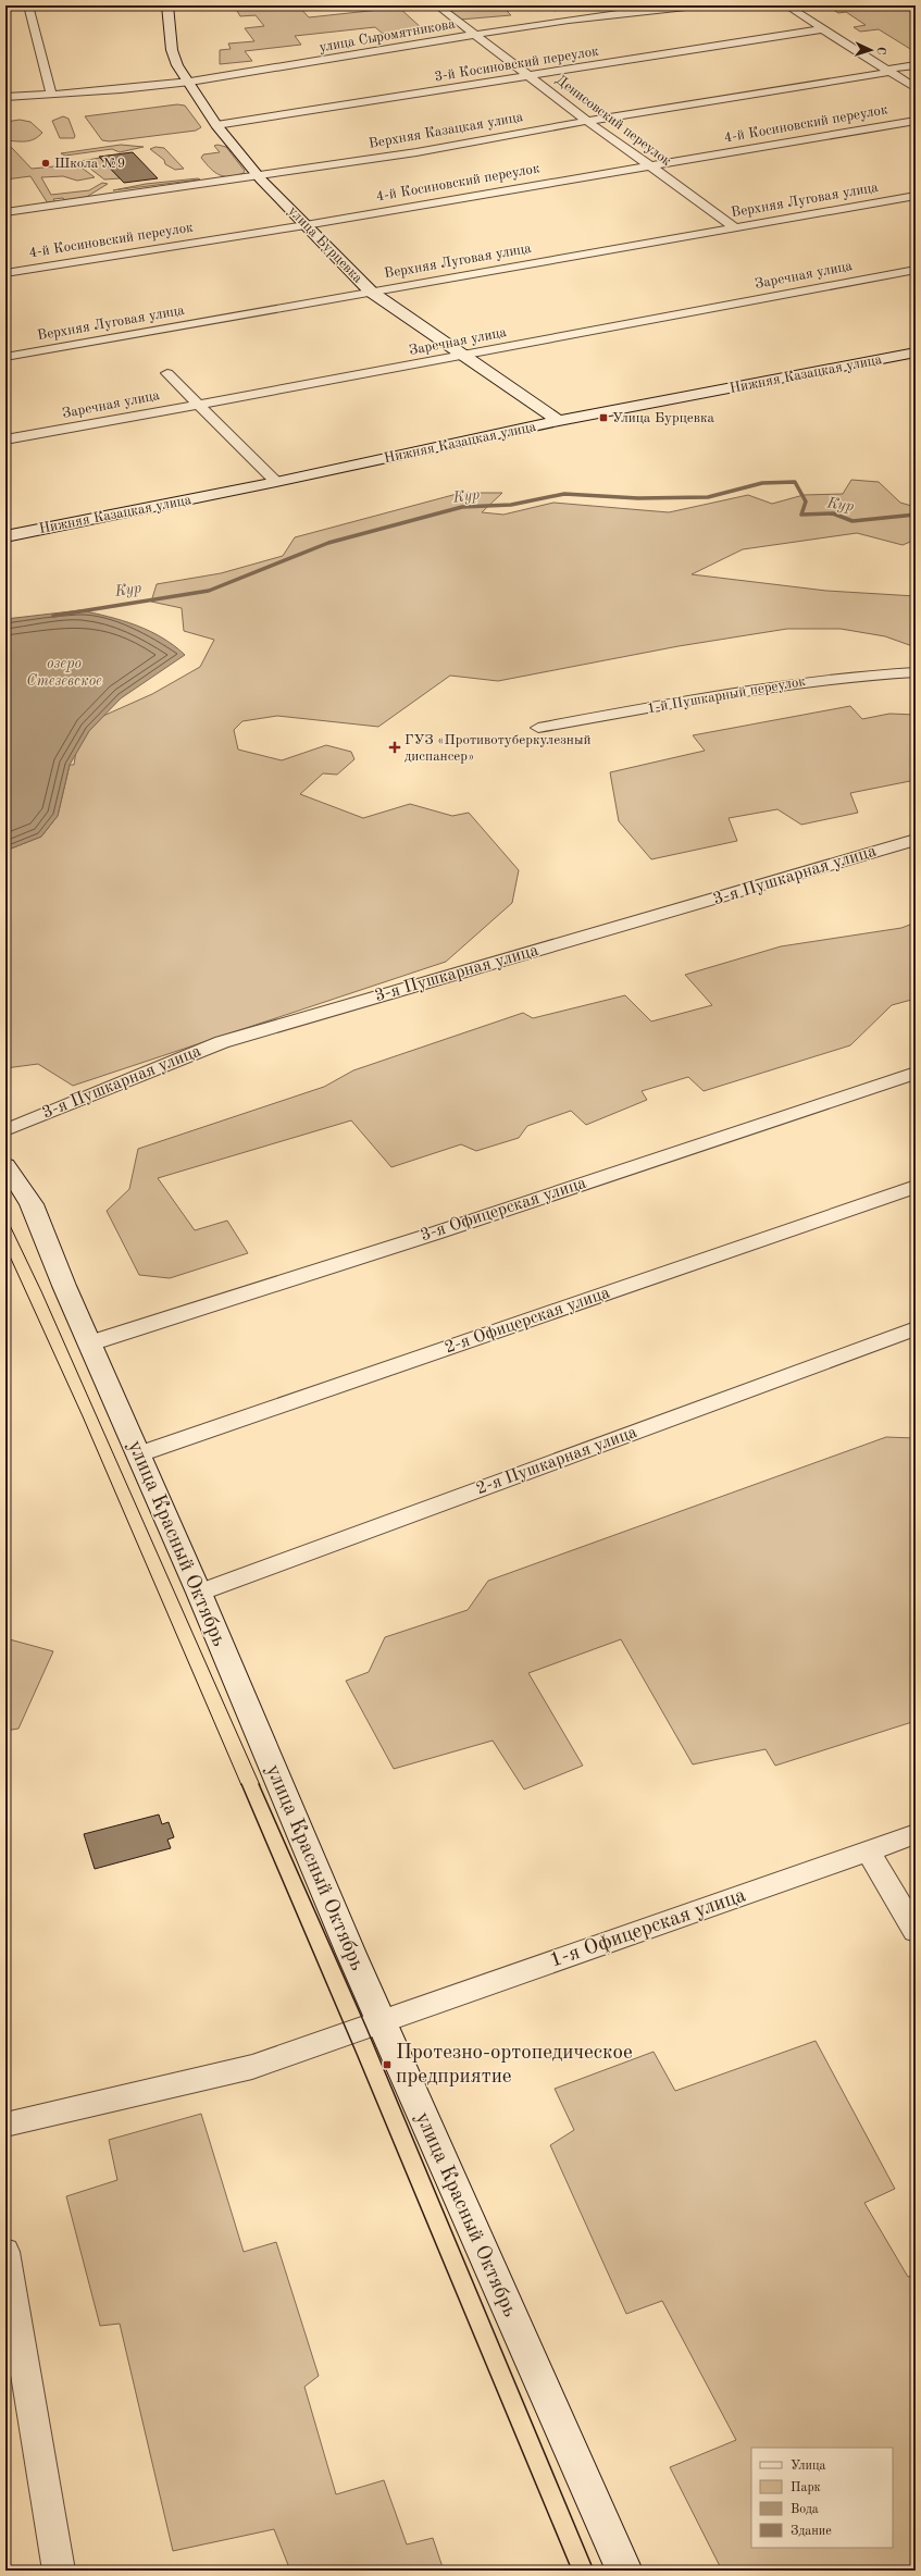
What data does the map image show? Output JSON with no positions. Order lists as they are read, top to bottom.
{
  "streets": {
    "street": [
      "улица Сыромятникова",
      "3-й Косиновский переулок",
      "Денисовский переулок",
      "4-й Косиновский переулок",
      "Верхняя Казацкая улица",
      "Верхняя Луговая улица",
      "улица Бурцевка",
      "Заречная улица",
      "Нижняя Казацкая улица",
      "1-й Пушкарный переулок",
      "3-я Пушкарная улица",
      "3-я Офицерская улица",
      "2-я Офицерская улица",
      "2-я Пушкарная улица",
      "улица Красный Октябрь",
      "1-я Офицерская улица"
    ]
  },
  "crossings": [
    ["улица Сыромятникова", "Денисовский переулок"],
    ["улица Сыромятникова", "улица Бурцевка"],
    ["3-й Косиновский переулок", "Денисовский переулок"],
    ["3-й Косиновский переулок", "улица Бурцевка"],
    ["Денисовский переулок", "4-й Косиновский переулок"],
    ["Денисовский переулок", "Верхняя Казацкая улица"],
    ["Денисовский переулок", "Верхняя Луговая улица"],
    ["4-й Косиновский переулок", "улица Бурцевка"],
    ["Верхняя Казацкая улица", "улица Бурцевка"],
    ["Верхняя Луговая улица", "улица Бурцевка"],
    ["улица Бурцевка", "Заречная улица"],
    ["улица Бурцевка", "Нижняя Казацкая улица"],
    ["3-я Офицерская улица", "улица Красный Октябрь"],
    ["2-я Офицерская улица", "улица Красный Октябрь"],
    ["2-я Пушкарная улица", "улица Красный Октябрь"],
    ["улица Красный Октябрь", "1-я Офицерская улица"]
  ],
  "water": ["Кур", "озеро Стезевское"],
  "places": {
    "other": ["Школа №9"],
    "transit": ["Улица Бурцевка", "Протезно-ортопедическое предприятие"],
    "health": ["ГУЗ «Противотуберкулезный диспансер»"]
  },
  "legend": [
    "Улица",
    "Парк",
    "Вода",
    "Здание"
  ],
  "north": "right"
}
